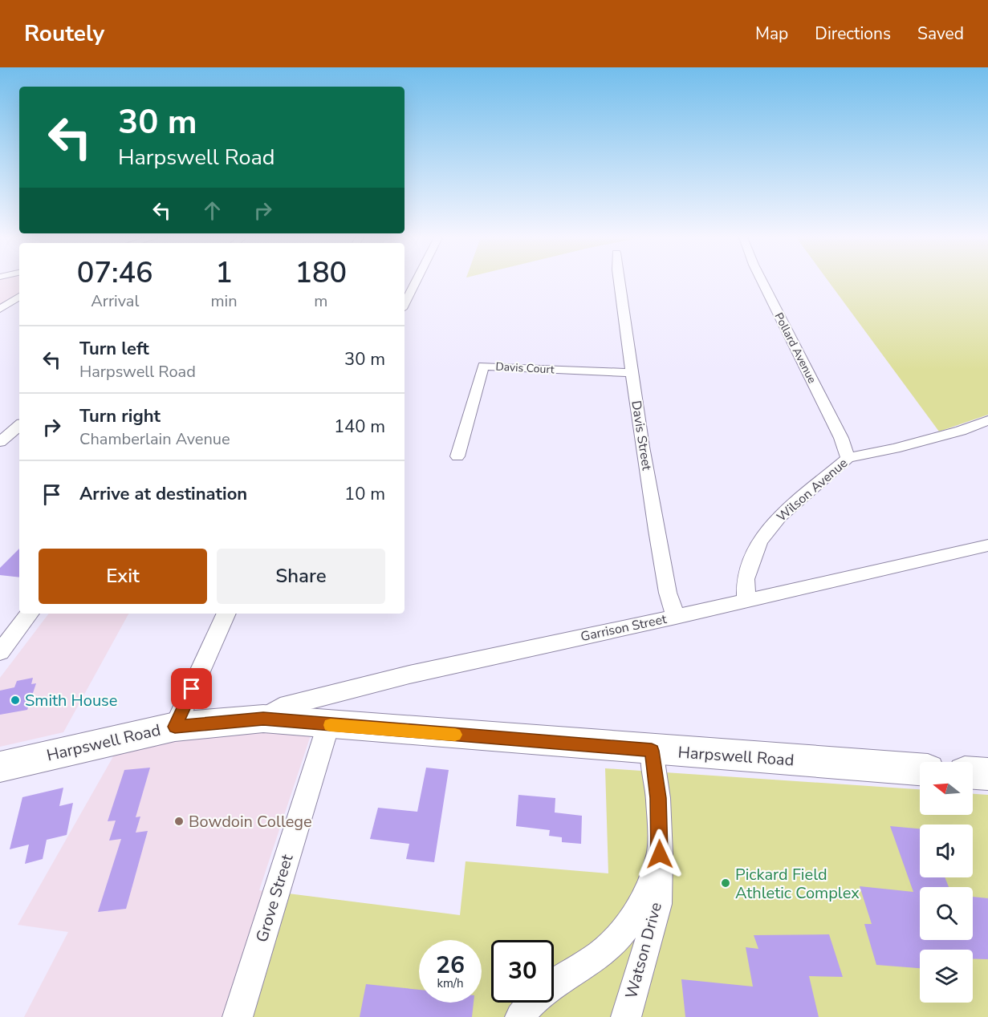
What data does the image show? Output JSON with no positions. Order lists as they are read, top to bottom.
{
  "streets": {
    "main road": ["Harpswell Road"],
    "street": [
      "Pollard Avenue",
      "Davis Court",
      "Davis Street",
      "Wilson Avenue",
      "Garrison Street",
      "Grove Street",
      "Watson Drive"
    ]
  },
  "crossings": [
    ["Pollard Avenue", "Wilson Avenue"],
    ["Davis Court", "Davis Street"],
    ["Davis Street", "Garrison Street"],
    ["Wilson Avenue", "Garrison Street"],
    ["Garrison Street", "Harpswell Road"],
    ["Harpswell Road", "Grove Street"],
    ["Harpswell Road", "Watson Drive"]
  ],
  "places": ["Smith House", "Bowdoin College", "Pickard Field Athletic Complex"],
  "north": "left",
  "page": {
    "header": "Routely",
    "nav": ["Map", "Directions", "Saved"],
    "turn": ["30 m", "Harpswell Road"],
    "eta": [
      "07:46",
      "Arrival",
      "1",
      "min",
      "180",
      "m"
    ],
    "list": [
      {
        "name": "Turn left",
        "note": "Harpswell Road",
        "value": "30 m"
      },
      {
        "name": "Turn right",
        "note": "Chamberlain Avenue",
        "value": "140 m"
      },
      {
        "name": "Arrive at destination",
        "value": "10 m"
      }
    ],
    "buttons": ["Exit", "Share"],
    "speed": "26 km/h",
    "limit": "30"
  }
}
